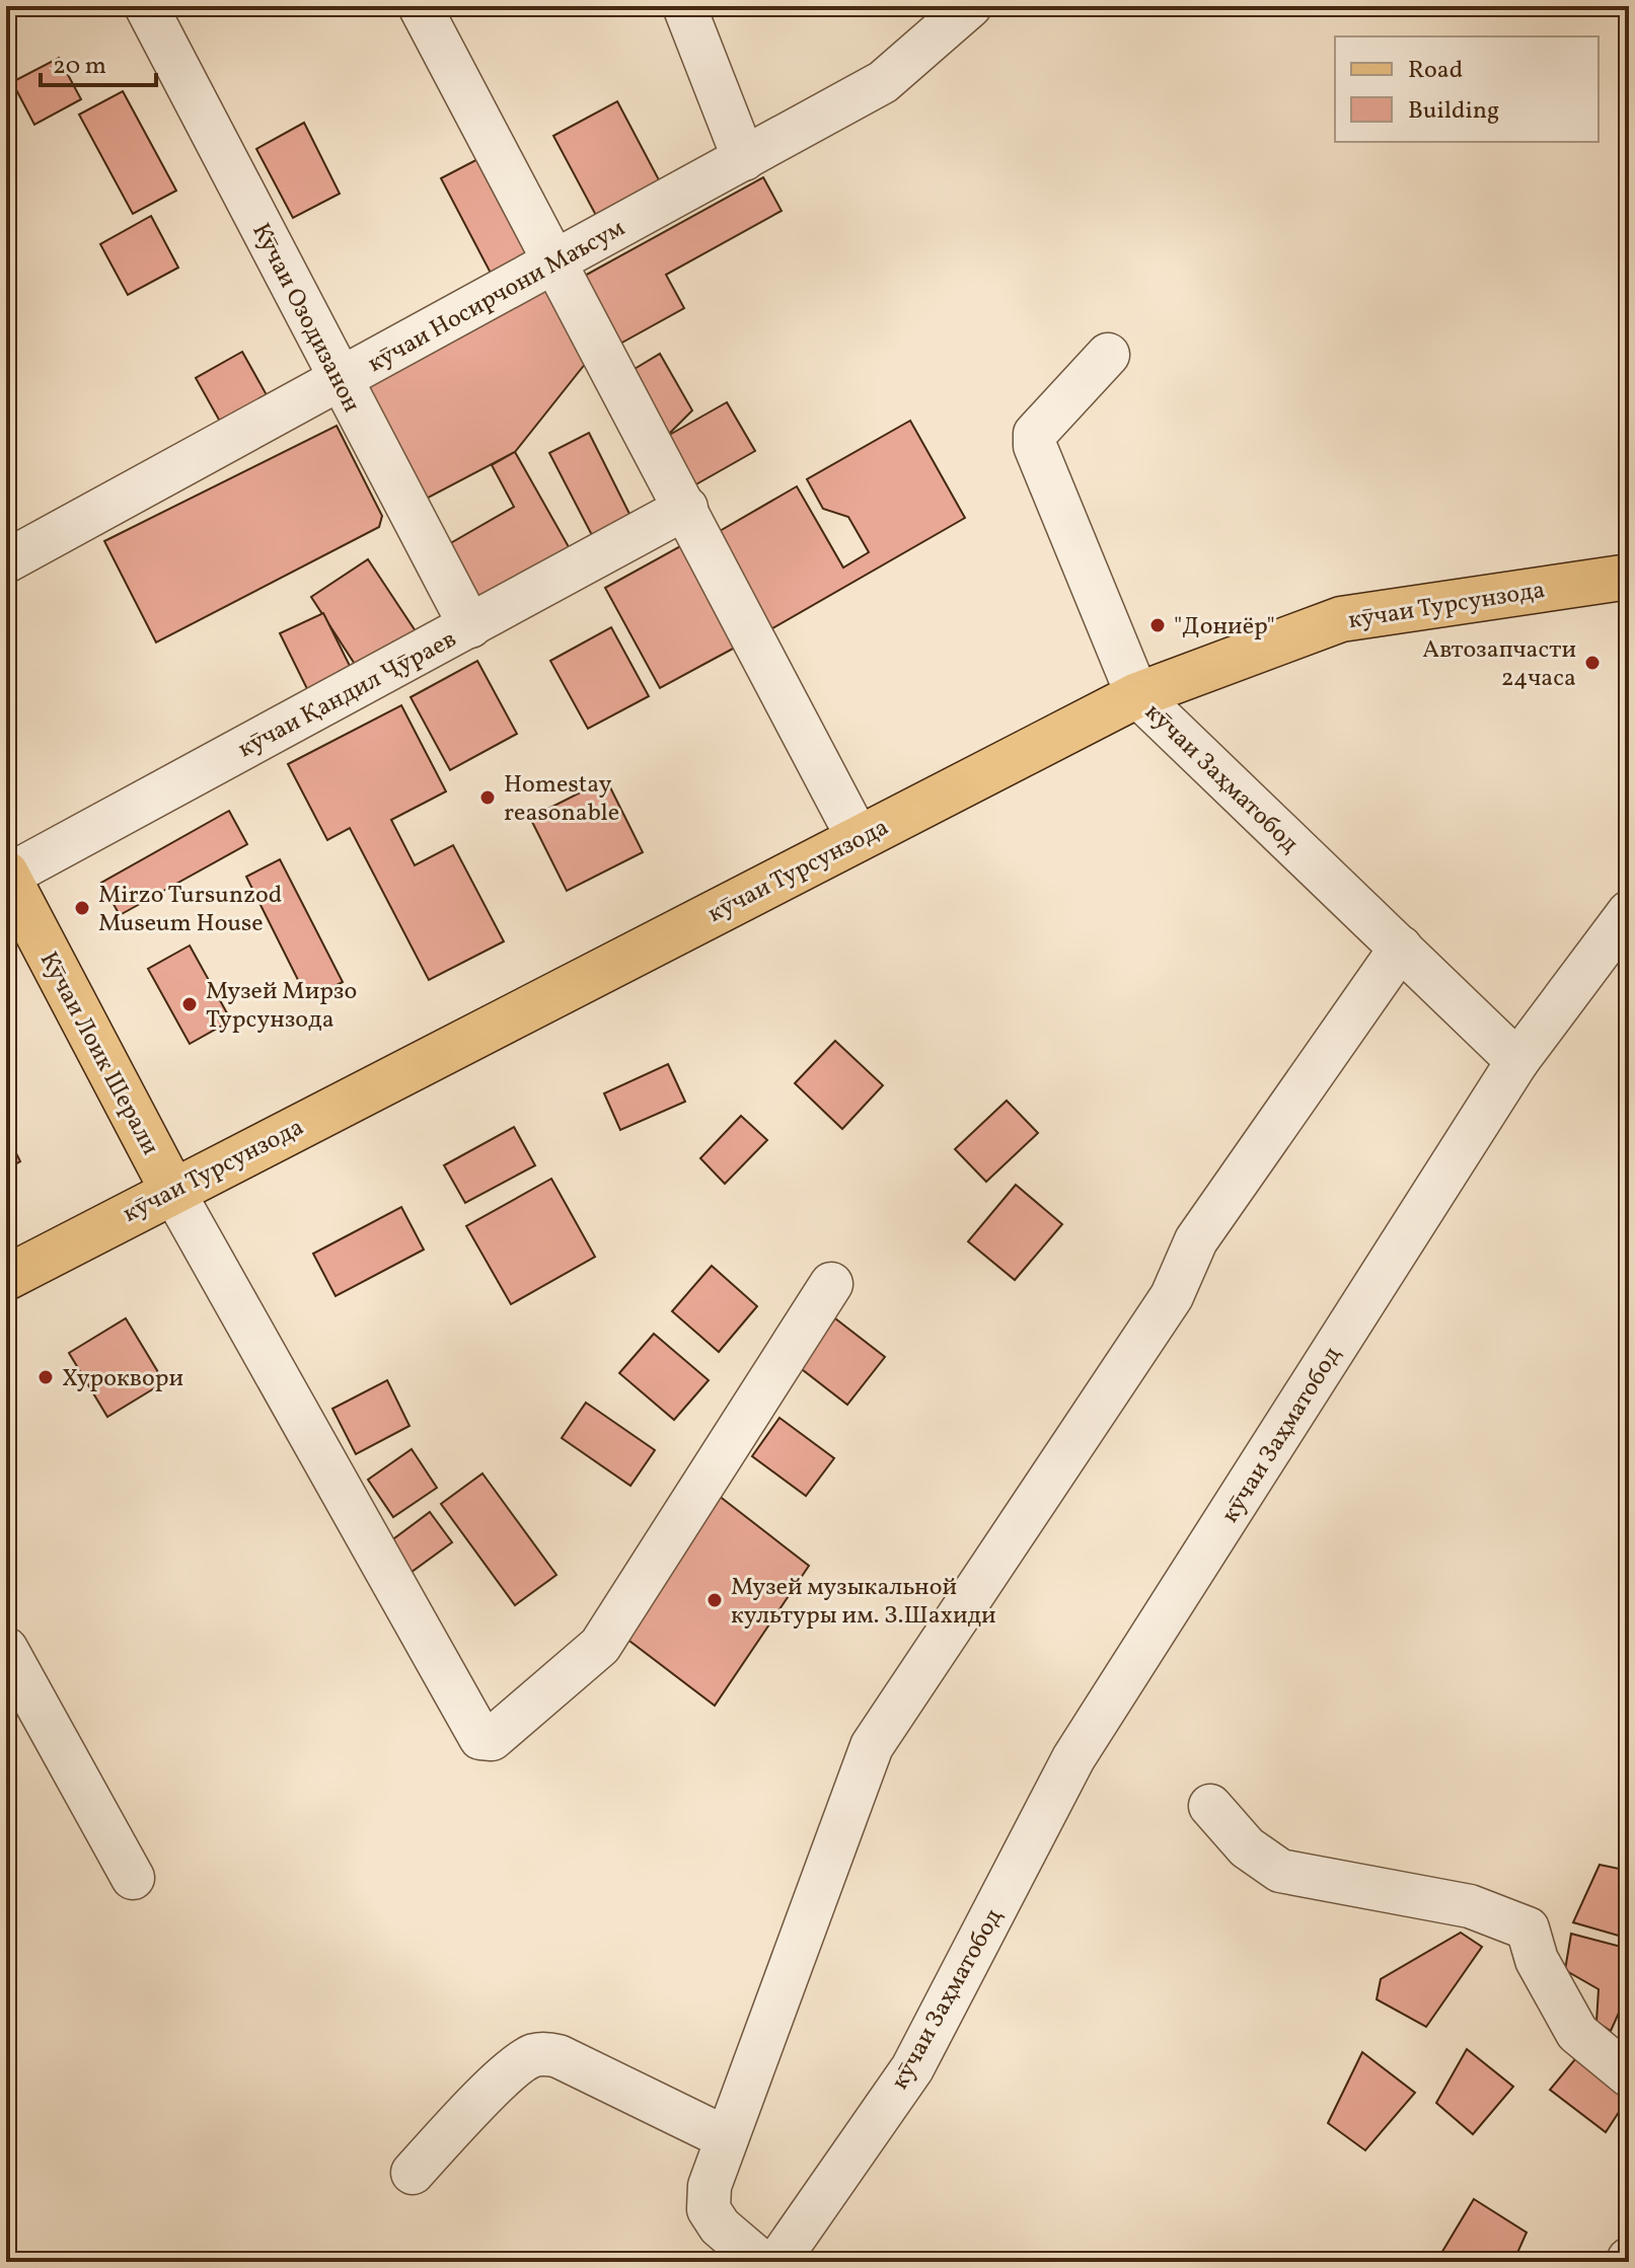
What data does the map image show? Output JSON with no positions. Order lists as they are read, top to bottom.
{
  "streets": {
    "main road": ["кӯчаи Турсунзода", "Кӯчаи Лоик Шерали"],
    "street": [
      "кӯчаи Носирчони Маъсум",
      "Кӯчаи Озодизанон",
      "кӯчаи Қандил Ҷӯраев",
      "кӯчаи Заҳматобод"
    ]
  },
  "crossings": [
    ["кӯчаи Носирчони Маъсум", "Кӯчаи Озодизанон"],
    ["Кӯчаи Озодизанон", "кӯчаи Қандил Ҷӯраев"],
    ["кӯчаи Турсунзода", "кӯчаи Заҳматобод"],
    ["кӯчаи Турсунзода", "Кӯчаи Лоик Шерали"],
    ["кӯчаи Қандил Ҷӯраев", "Кӯчаи Лоик Шерали"]
  ],
  "places": [
    "\"Дониёр\"",
    "Автозапчасти 24часа",
    "Homestay reasonable",
    "Mirzo Tursunzod Museum House",
    "Музей Мирзо Турсунзода",
    "Хуроквори",
    "Музей музыкальной культуры им. З.Шахиди"
  ],
  "legend": ["Road", "Building"],
  "scale_bar": "20 m"
}
